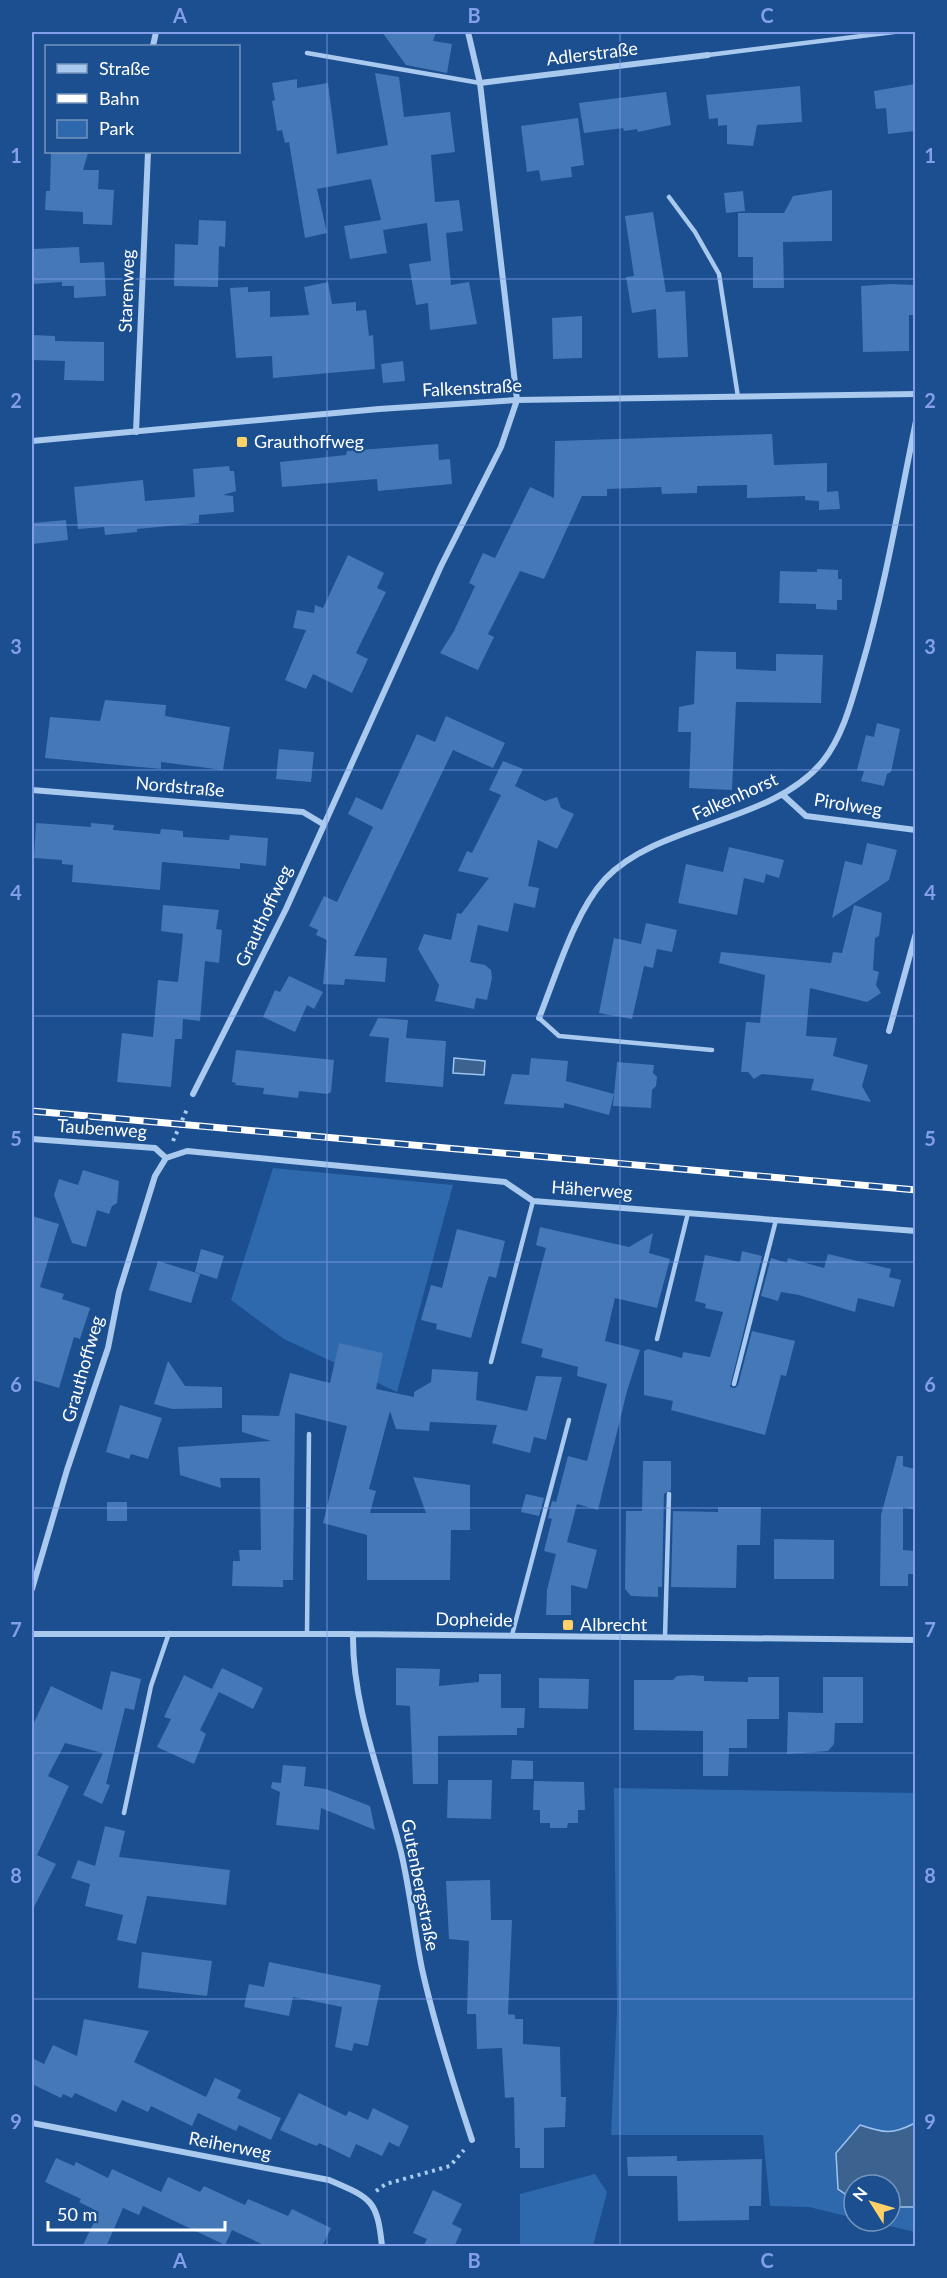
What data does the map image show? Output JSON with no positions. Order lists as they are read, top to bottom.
{
  "streets": {
    "street": [
      "Adlerstraße",
      "Starenweg",
      "Falkenstraße",
      "Nordstraße",
      "Falkenhorst",
      "Pirolweg",
      "Grauthoffweg",
      "Taubenweg",
      "Häherweg",
      "Dopheide",
      "Gutenbergstraße",
      "Reiherweg"
    ]
  },
  "crossings": [
    ["Adlerstraße", "Grauthoffweg"],
    ["Starenweg", "Falkenstraße"],
    ["Falkenstraße", "Grauthoffweg"],
    ["Nordstraße", "Grauthoffweg"],
    ["Falkenhorst", "Pirolweg"],
    ["Grauthoffweg", "Taubenweg"],
    ["Grauthoffweg", "Häherweg"],
    ["Taubenweg", "Häherweg"],
    ["Dopheide", "Gutenbergstraße"]
  ],
  "places": {
    "transit": ["Grauthoffweg", "Albrecht"]
  },
  "legend": ["Straße", "Bahn", "Park"],
  "scale_bar": "50 m",
  "north": "top left",
  "grid": {
    "columns": ["A", "B", "C"],
    "rows": [
      "1",
      "2",
      "3",
      "4",
      "5",
      "6",
      "7",
      "8",
      "9"
    ]
  }
}
